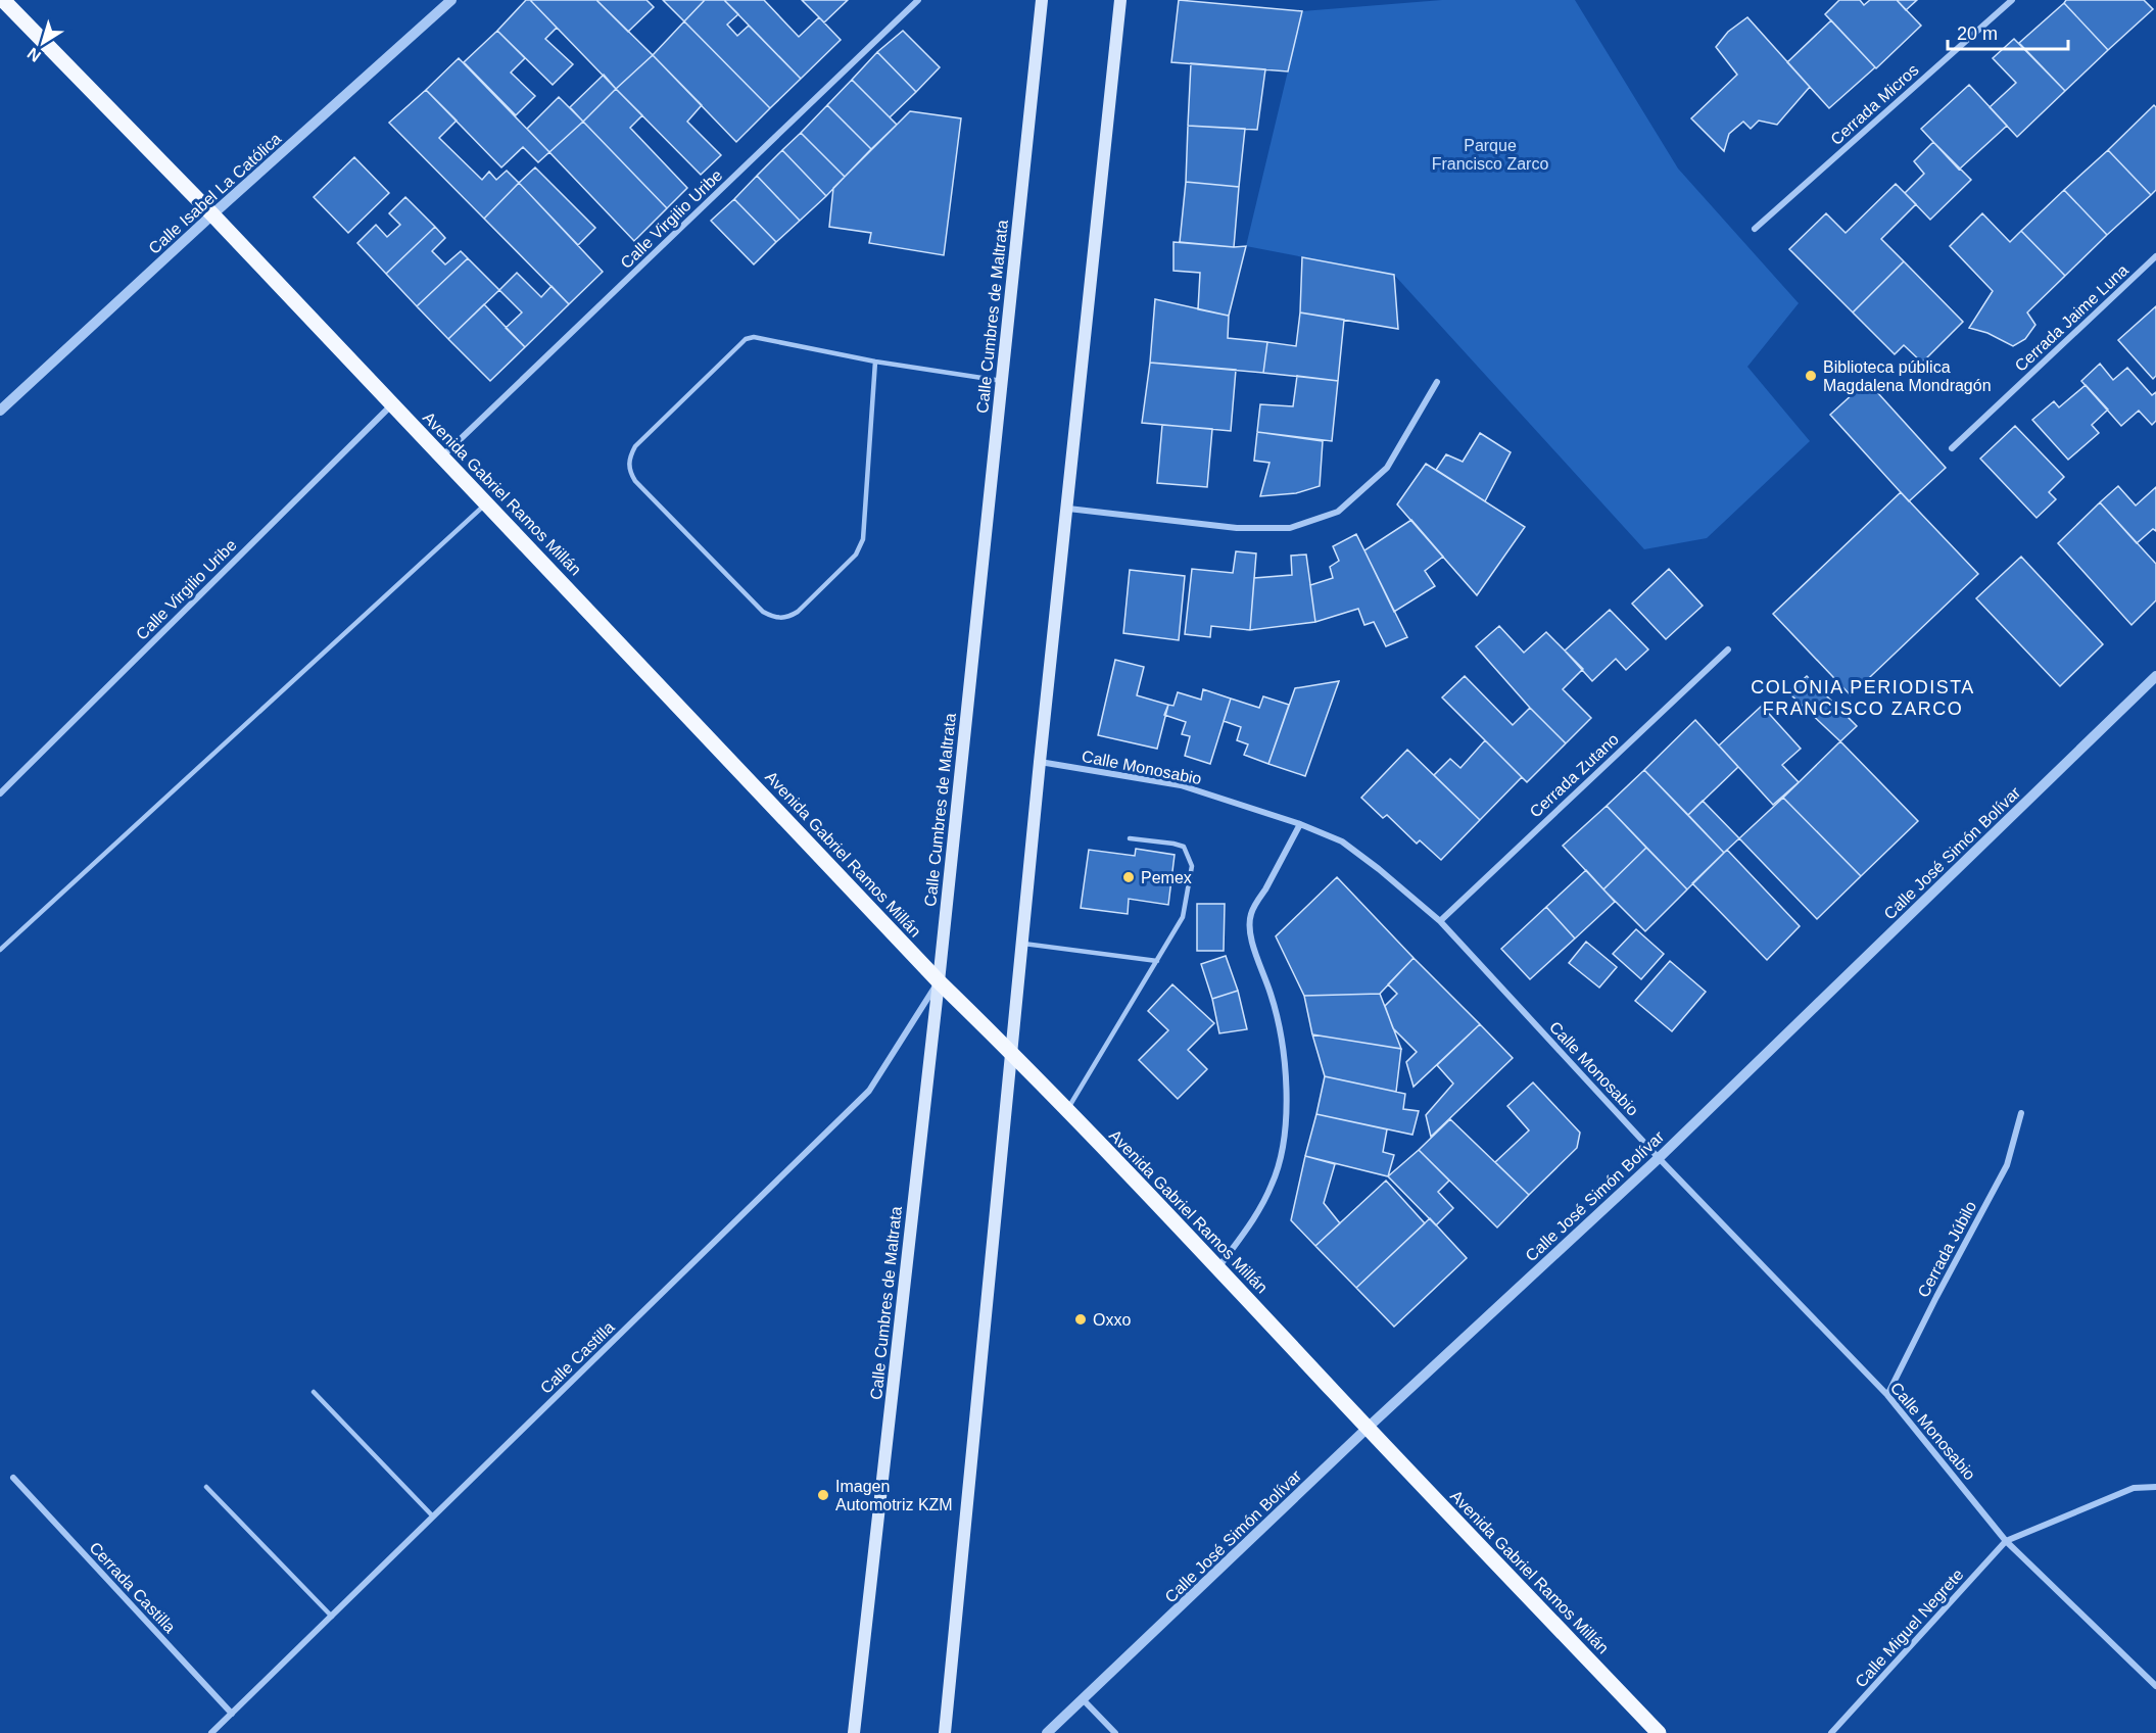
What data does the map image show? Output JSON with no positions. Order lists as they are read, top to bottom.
{
  "streets": {
    "main road": ["Calle Cumbres de Maltrata", "Avenida Gabriel Ramos Millán"],
    "street": [
      "Cerrada Micros",
      "Calle Isabel La Católica",
      "Calle Virgilio Uribe",
      "Cerrada Jaime Luna",
      "Calle Monosabio",
      "Cerrada Zutano",
      "Calle José Simón Bolívar",
      "Cerrada Júbilo",
      "Calle Castilla",
      "Cerrada Castilla",
      "Calle Miguel Negrete"
    ]
  },
  "crossings": [
    ["Calle Isabel La Católica", "Avenida Gabriel Ramos Millán"],
    ["Calle Virgilio Uribe", "Avenida Gabriel Ramos Millán"],
    ["Calle Cumbres de Maltrata", "Avenida Gabriel Ramos Millán"],
    ["Calle Cumbres de Maltrata", "Calle Castilla"],
    ["Avenida Gabriel Ramos Millán", "Calle José Simón Bolívar"],
    ["Avenida Gabriel Ramos Millán", "Calle Castilla"],
    ["Calle Monosabio", "Cerrada Zutano"],
    ["Calle Monosabio", "Calle José Simón Bolívar"],
    ["Calle Monosabio", "Cerrada Júbilo"],
    ["Calle Monosabio", "Calle Miguel Negrete"],
    ["Calle Castilla", "Cerrada Castilla"]
  ],
  "districts": ["COLONIA PERIODISTA FRANCISCO ZARCO"],
  "parks": ["Parque Francisco Zarco"],
  "places": [
    "Biblioteca pública Magdalena Mondragón",
    "Pemex",
    "Oxxo",
    "Imagen Automotriz KZM"
  ],
  "scale_bar": "20 m",
  "north": "bottom left"
}
